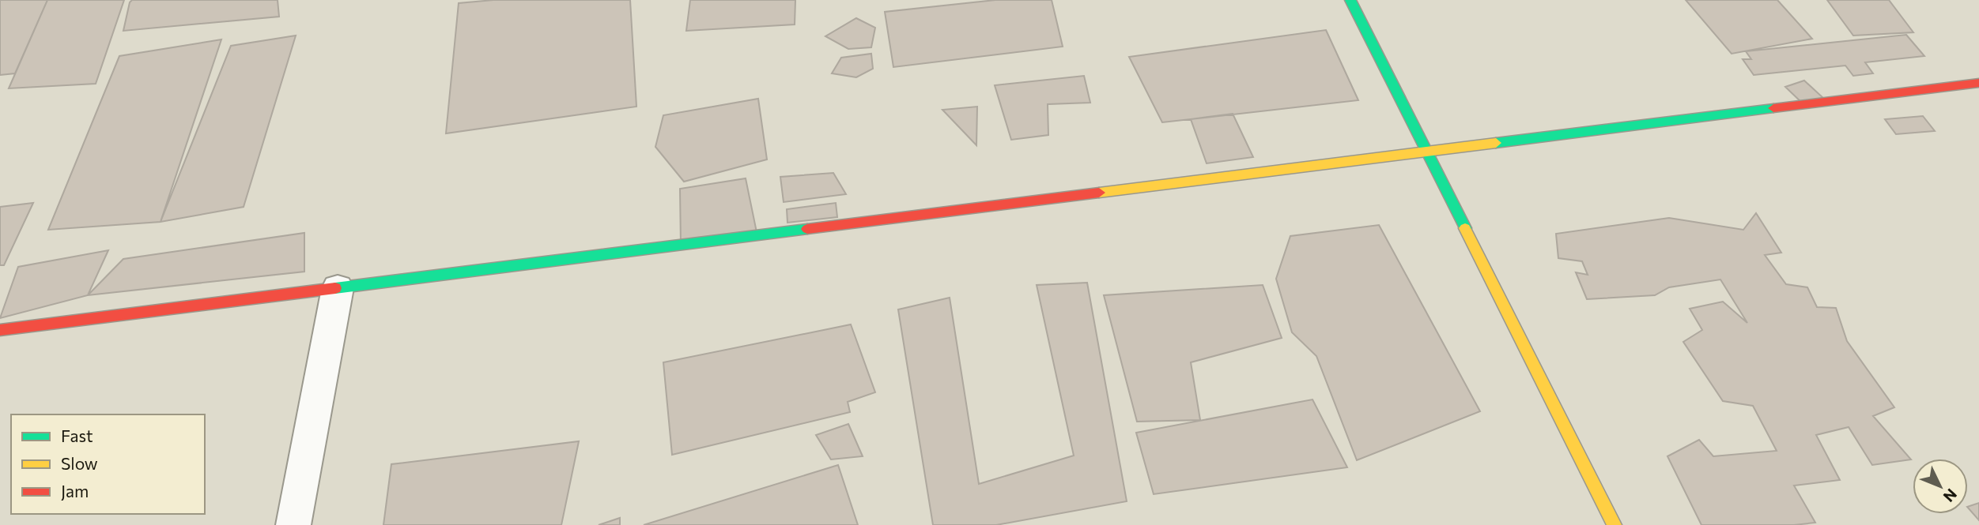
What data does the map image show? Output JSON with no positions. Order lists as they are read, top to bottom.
{
  "legend": ["Fast", "Slow", "Jam"],
  "north": "bottom right"
}
